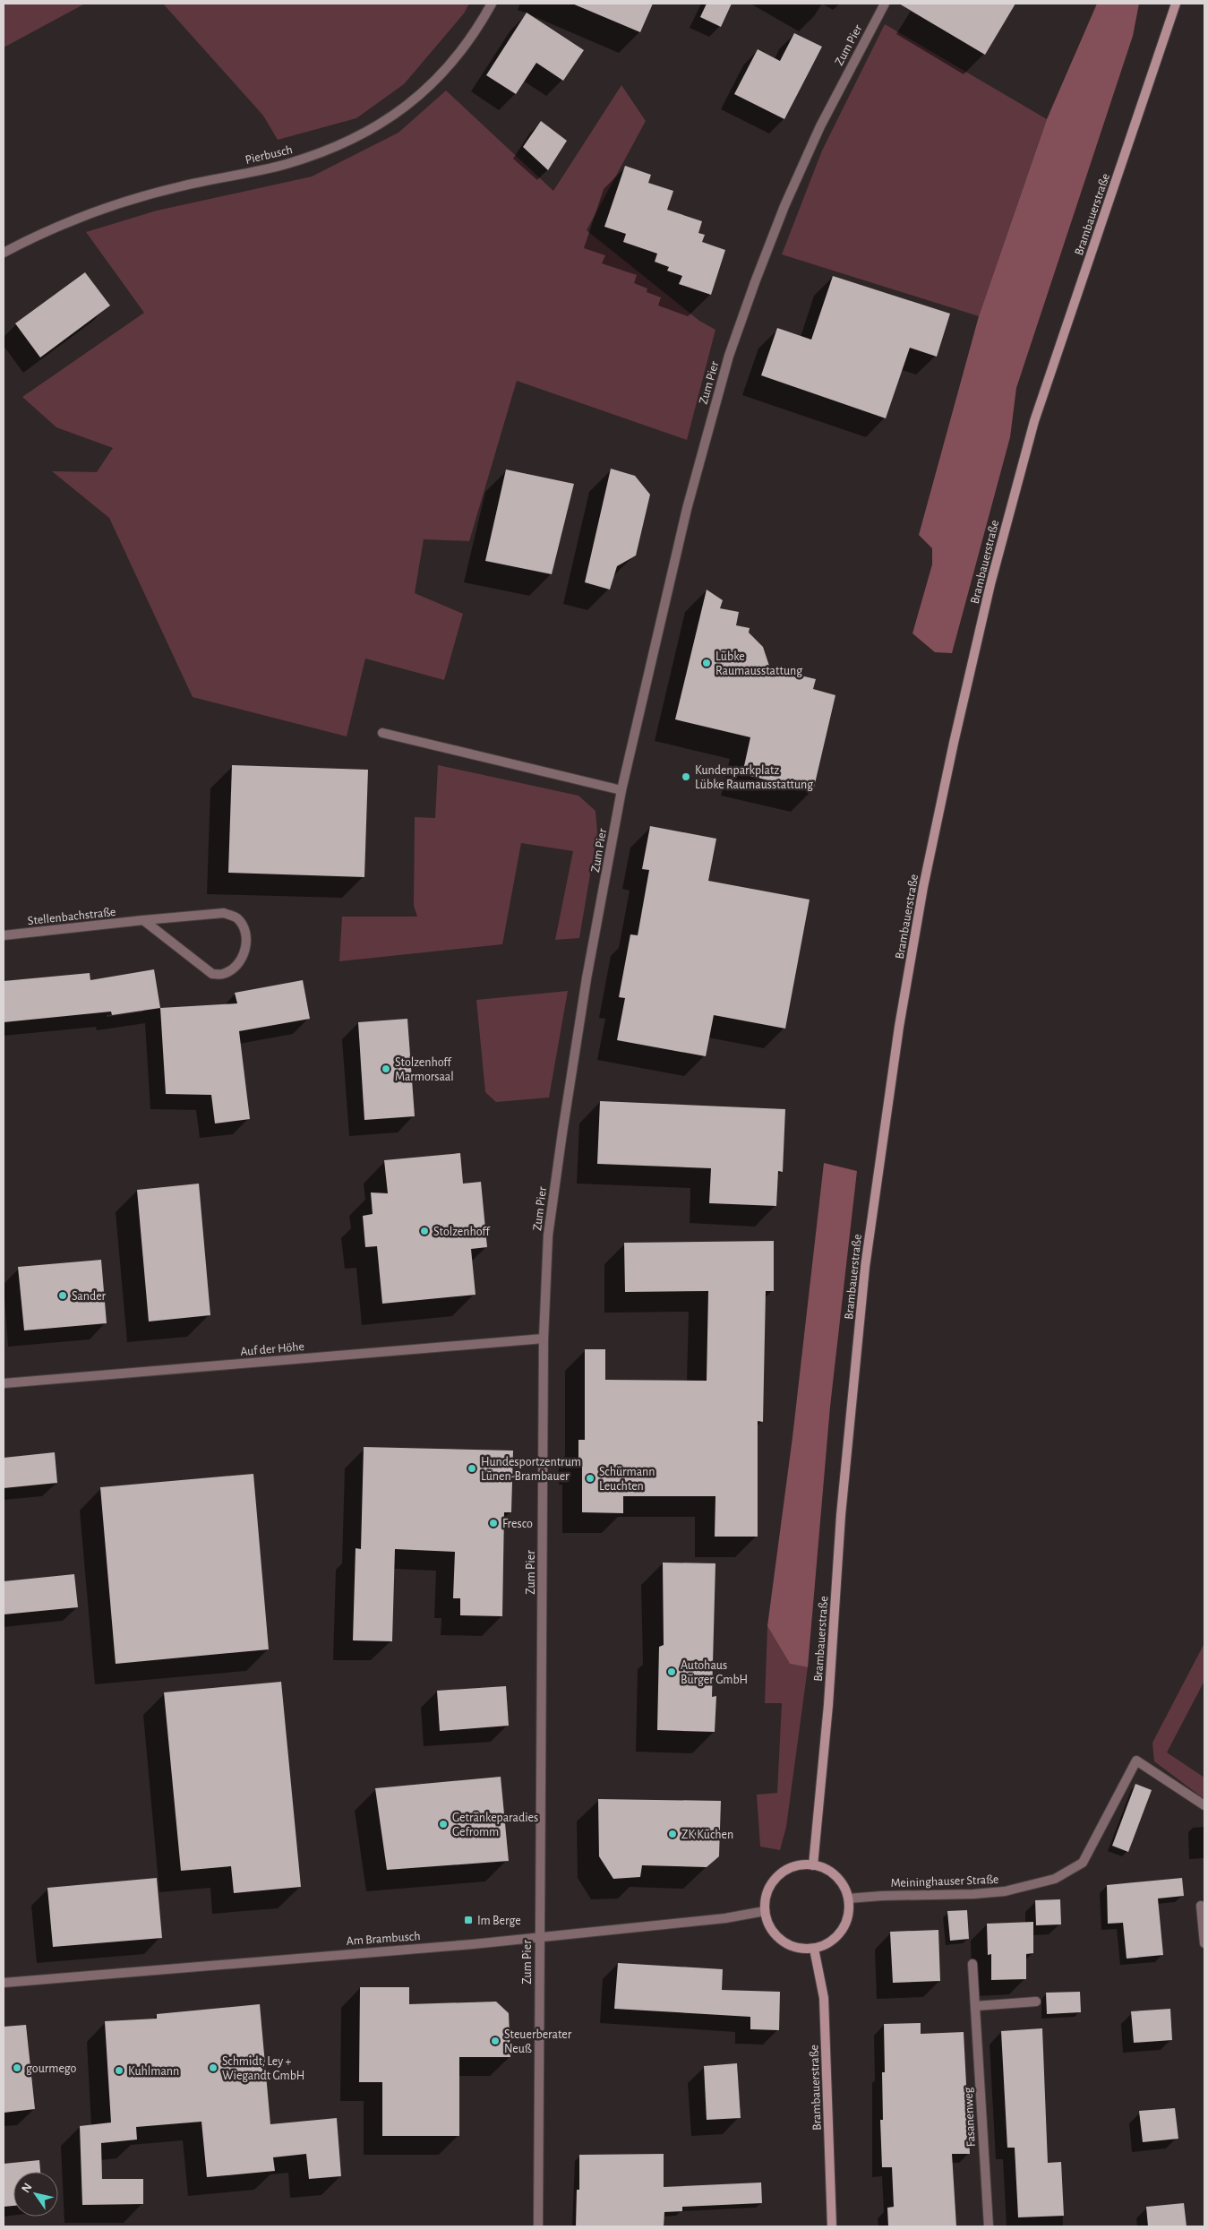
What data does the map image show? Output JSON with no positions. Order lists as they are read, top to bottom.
{
  "streets": {
    "main road": ["Brambauerstraße"],
    "street": [
      "Zum Pier",
      "Pierbusch",
      "Stellenbachstraße",
      "Auf der Höhe",
      "Meininghauser Straße",
      "Am Brambusch",
      "Fasanenweg"
    ]
  },
  "crossings": [
    ["Zum Pier", "Auf der Höhe"],
    ["Zum Pier", "Am Brambusch"],
    ["Brambauerstraße", "Meininghauser Straße"],
    ["Brambauerstraße", "Am Brambusch"],
    ["Meininghauser Straße", "Am Brambusch"]
  ],
  "places": {
    "other": [
      "Lübke Raumausstattung",
      "Kundenparkplatz Lübke Raumausstattung",
      "Stolzenhoff Marmorsaal",
      "Stolzenhoff",
      "Sander",
      "Hundesportzentrum Lünen-Brambauer",
      "Schürmann Leuchten",
      "Fresco",
      "Autohaus Bürger GmbH",
      "Getränkeparadies Gefromm",
      "ZK Küchen",
      "Steuerberater Neuß",
      "gourmego",
      "Schmidt, Ley + Wiegandt GmbH",
      "Kuhlmann"
    ],
    "transit": ["Im Berge"]
  },
  "north": "top left"
}
